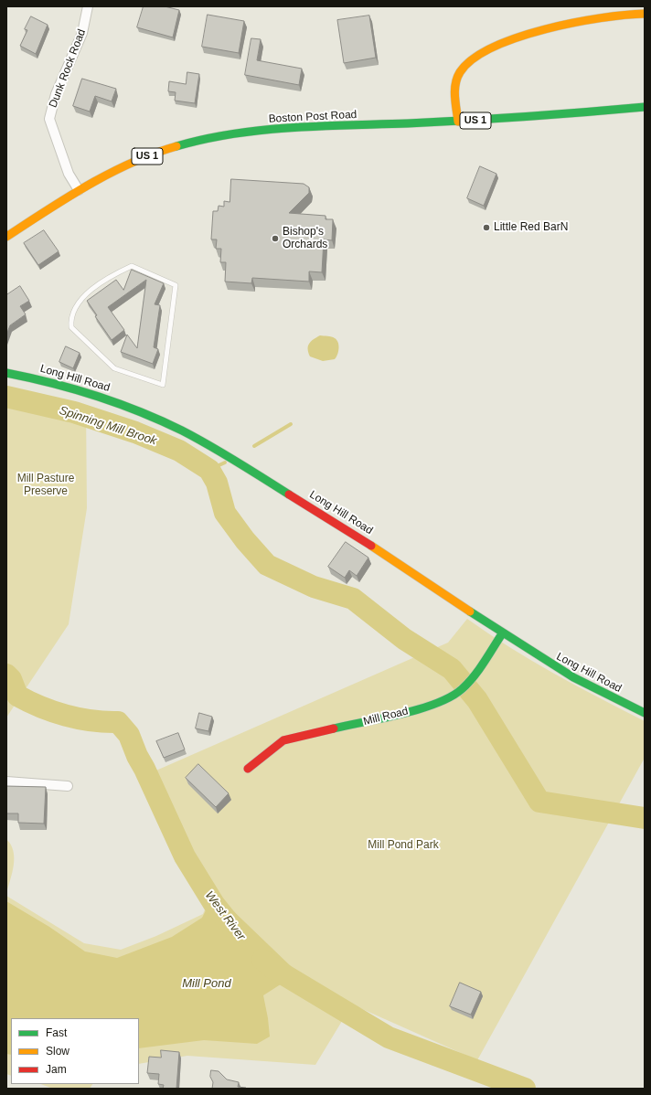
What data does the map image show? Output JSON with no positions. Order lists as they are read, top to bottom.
{
  "streets": {
    "street": [
      "Dunk Rock Road",
      "Boston Post Road",
      "US 1",
      "Long Hill Road",
      "Mill Road"
    ]
  },
  "crossings": [
    ["Dunk Rock Road", "Boston Post Road"],
    ["Long Hill Road", "Mill Road"]
  ],
  "water": ["Spinning Mill Brook", "West River", "Mill Pond"],
  "parks": ["Mill Pasture Preserve", "Mill Pond Park"],
  "places": ["Little Red BarN", "Bishop's Orchards"],
  "legend": ["Fast", "Slow", "Jam"]
}
